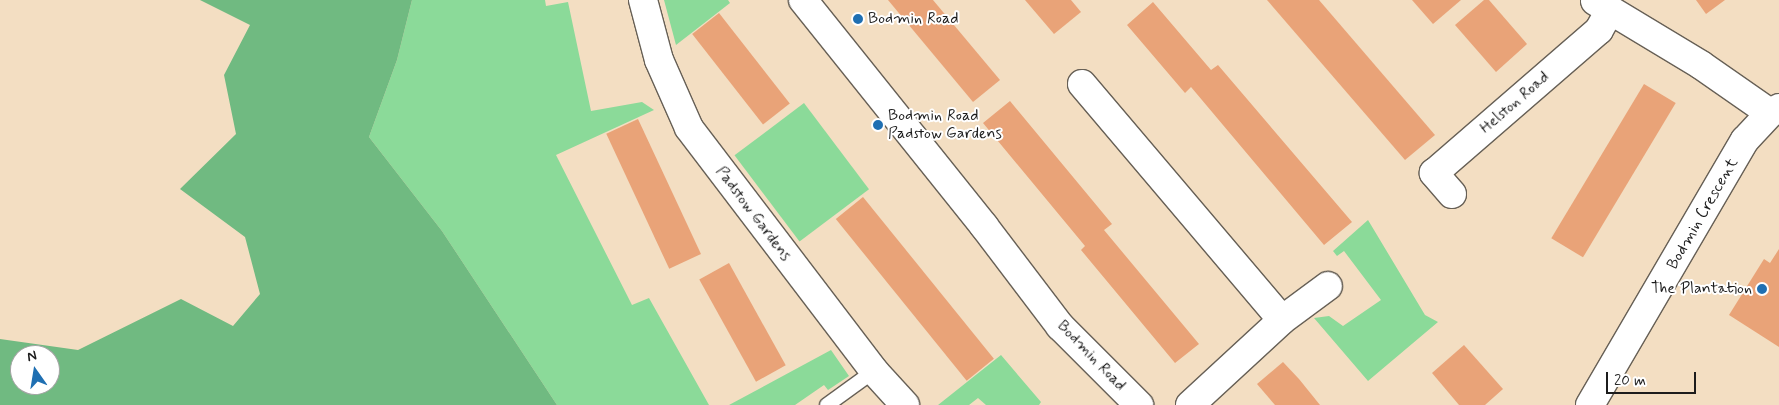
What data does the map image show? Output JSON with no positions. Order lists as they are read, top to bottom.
{
  "streets": {
    "street": [
      "Helston Road",
      "Padstow Gardens",
      "Bodmin Crescent",
      "Bodmin Road"
    ]
  },
  "crossings": [
    ["Helston Road", "Bodmin Crescent"]
  ],
  "places": ["Bodmin Road", "Bodmin Road Padstow Gardens", "The Plantation"],
  "scale_bar": "20 m",
  "north": "top"
}
